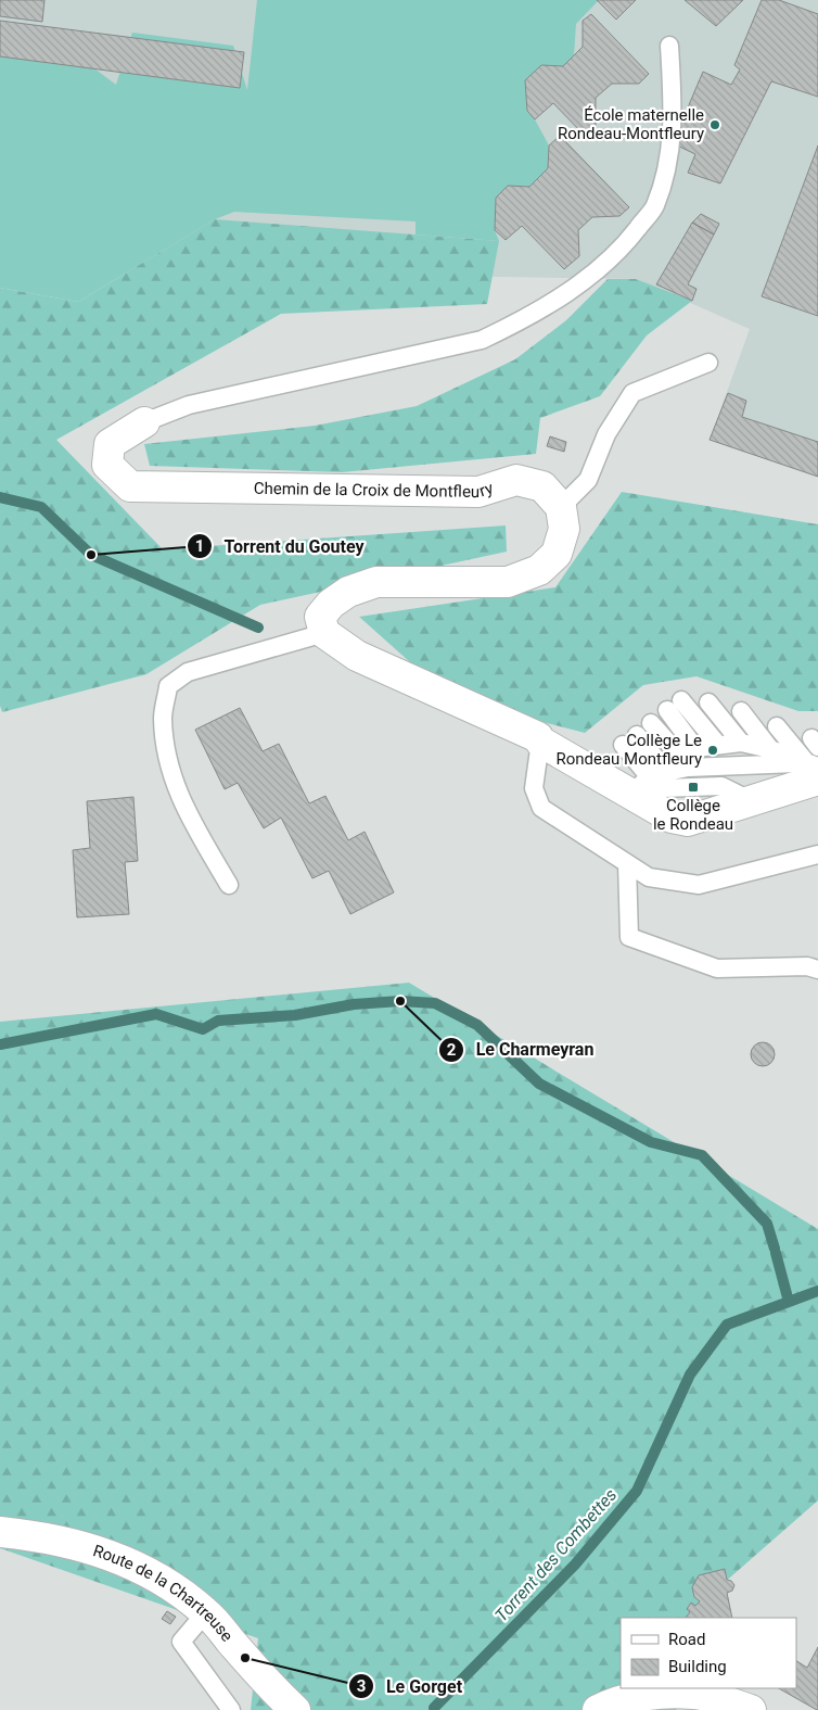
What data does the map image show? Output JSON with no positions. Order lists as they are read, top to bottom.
{
  "streets": {
    "street": ["Chemin de la Croix de Montfleury", "Route de la Chartreuse"]
  },
  "water": ["Torrent des Combettes"],
  "places": {
    "other": [
      "École maternelle Rondeau-Montfleury",
      "Torrent du Goutey",
      "Collège Le Rondeau Montfleury",
      "Le Charmeyran",
      "Le Gorget"
    ],
    "transit": ["Collège le Rondeau"]
  },
  "legend": ["Road", "Building"]
}
